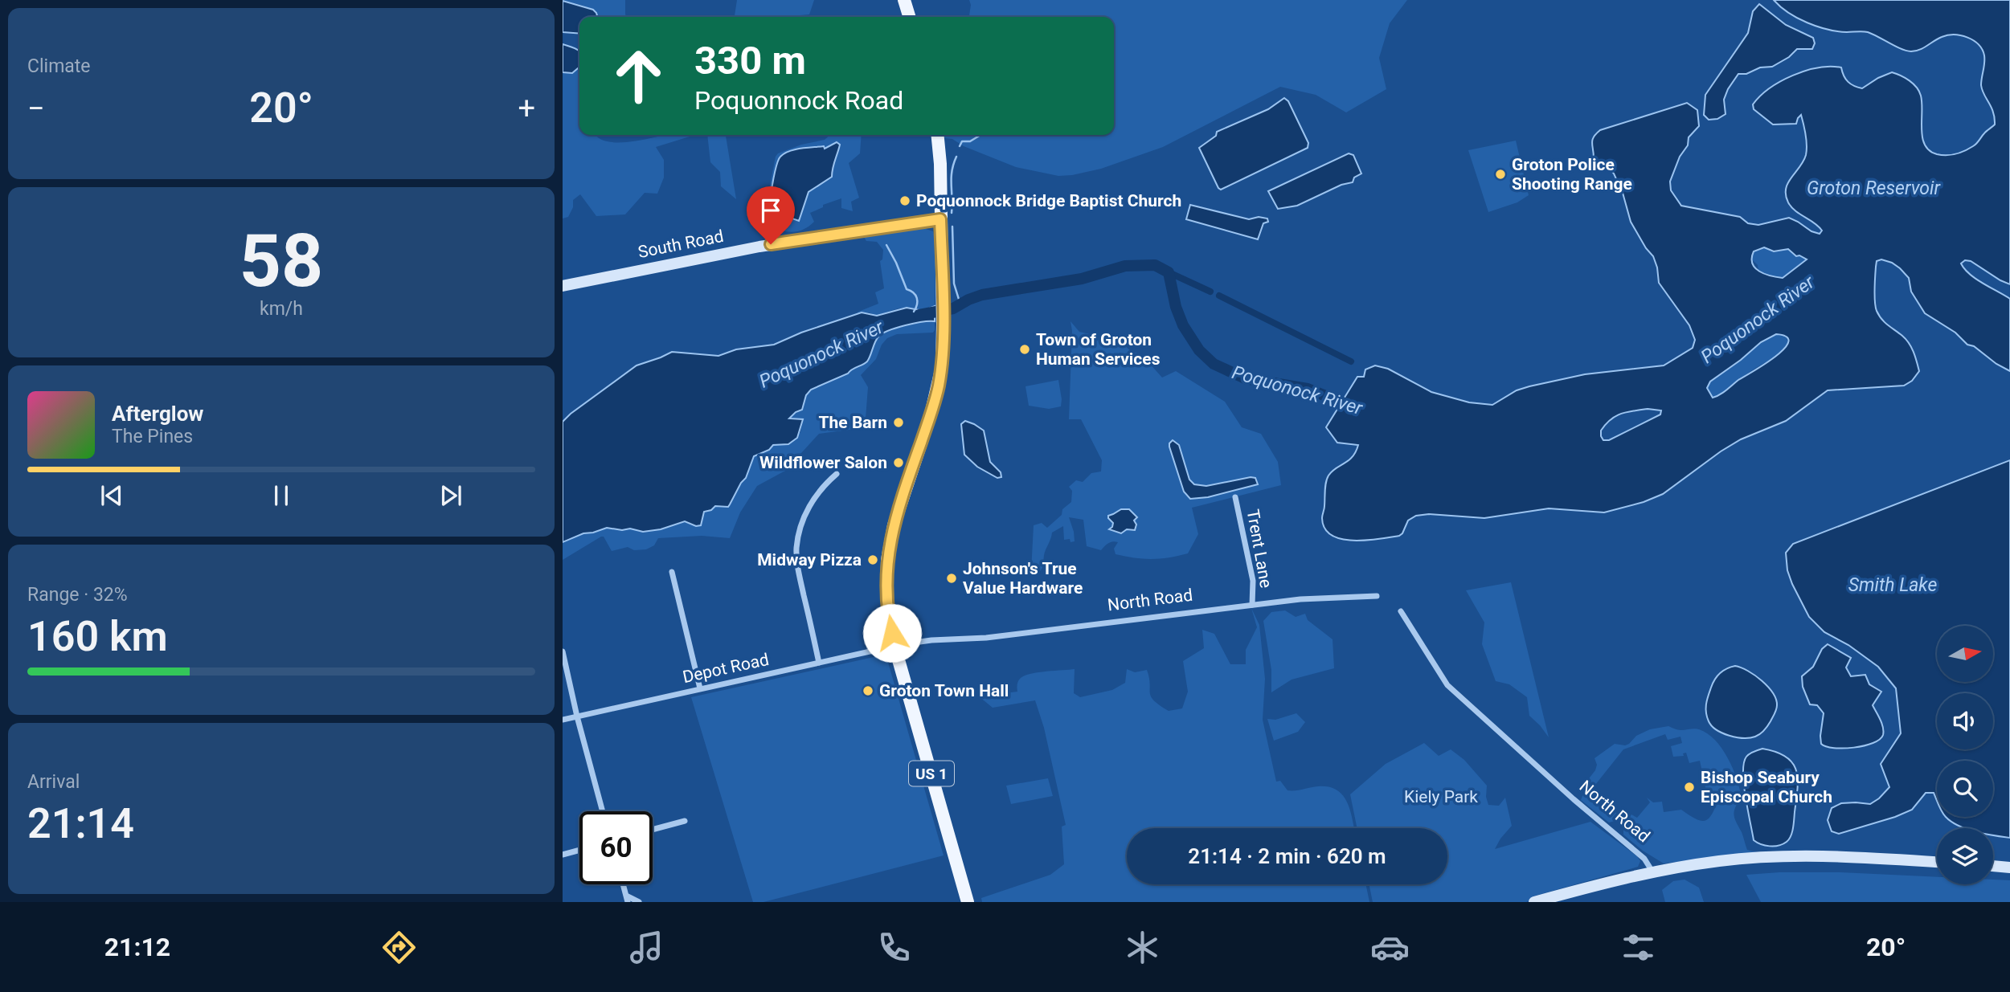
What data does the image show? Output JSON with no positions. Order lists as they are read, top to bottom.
{
  "streets": {
    "main road": ["South Road", "US 1"],
    "street": ["Trent Lane", "North Road", "Depot Road"]
  },
  "crossings": [
    ["South Road", "US 1"],
    ["Trent Lane", "North Road"],
    ["North Road", "Depot Road"],
    ["North Road", "US 1"],
    ["Depot Road", "US 1"]
  ],
  "water": ["Groton Reservoir", "Poquonock River", "Smith Lake"],
  "parks": ["Kiely Park"],
  "places": [
    "Groton Police Shooting Range",
    "Poquonnock Bridge Baptist Church",
    "Town of Groton Human Services",
    "The Barn",
    "Wildflower Salon",
    "Midway Pizza",
    "Johnson's True Value Hardware",
    "Groton Town Hall",
    "Bishop Seabury Episcopal Church"
  ],
  "north": "right",
  "page": {
    "tile": [
      "Climate",
      ["58", "km/h"],
      ["Range · 32%", "160 km"],
      ["Arrival", "21:14"]
    ],
    "turn": ["330 m", "Poquonnock Road"],
    "heat": ["−", "20°", "+"],
    "song": ["Afterglow", "The Pines"],
    "limit": "60",
    "trip": "21:14 · 2 min · 620 m",
    "tabs": ["21:12", "20°"]
  }
}
